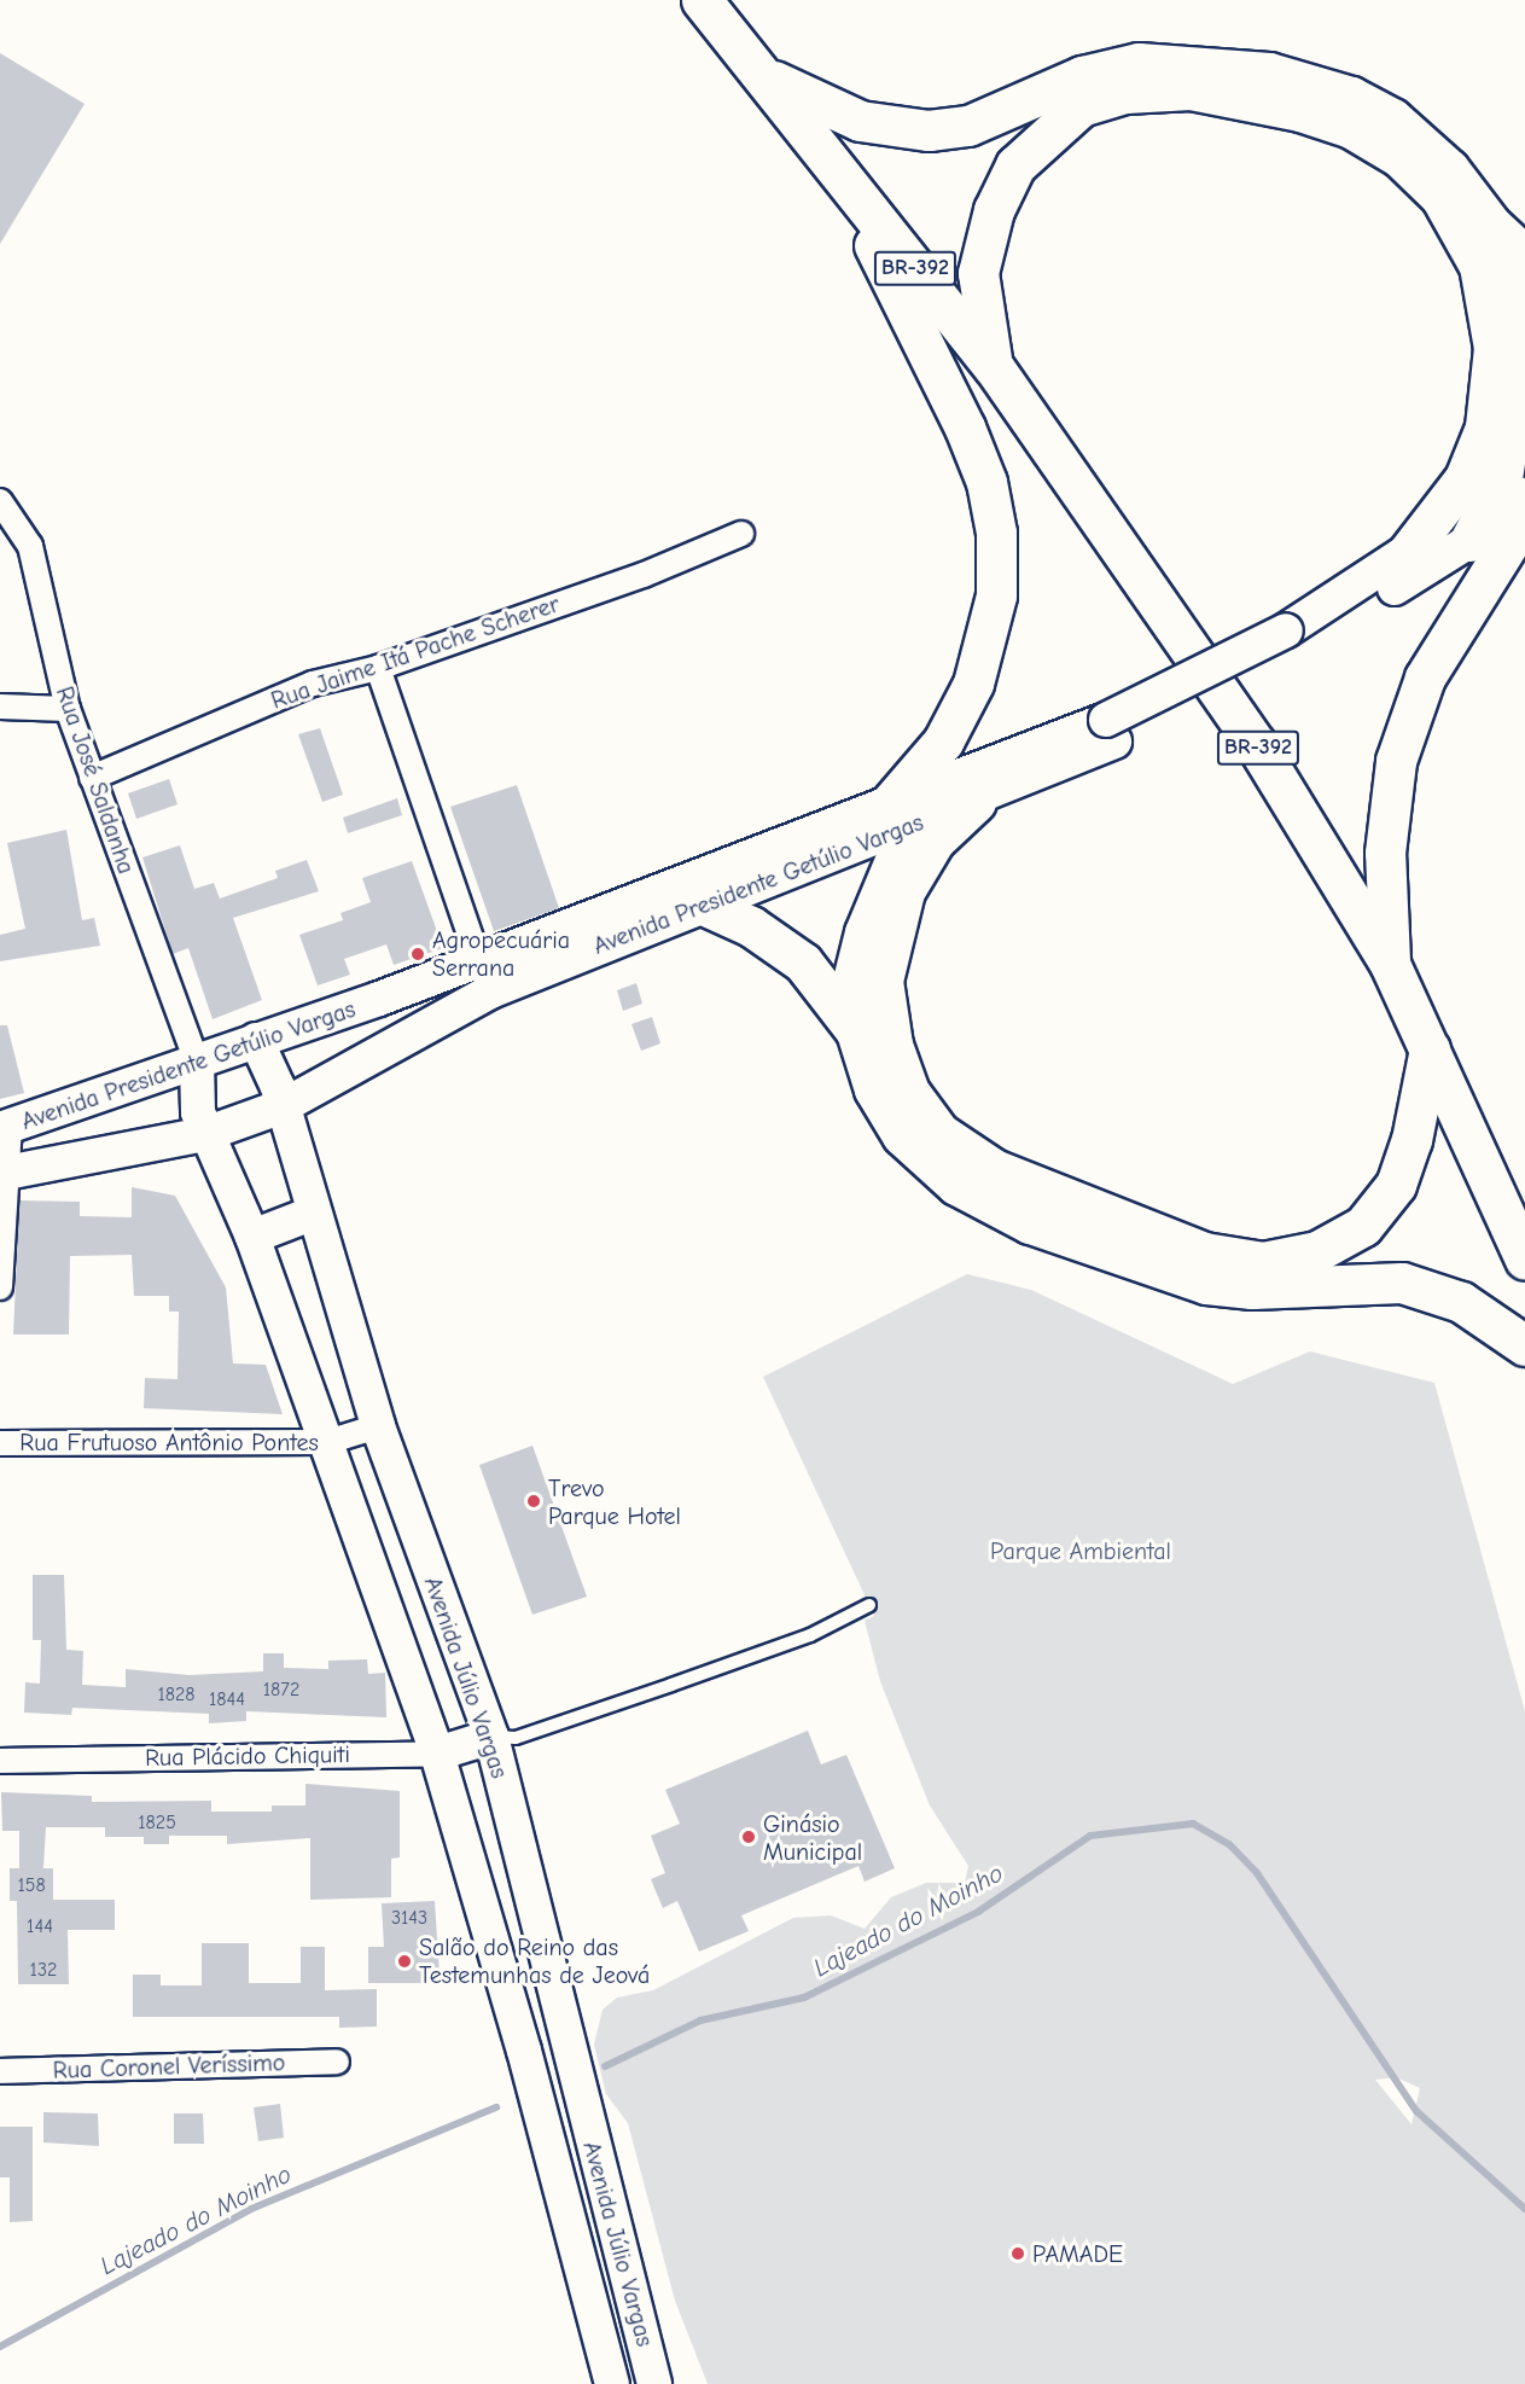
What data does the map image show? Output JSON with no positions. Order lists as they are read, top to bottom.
{
  "streets": {
    "highway": ["BR-392"],
    "main road": ["Avenida Presidente Getúlio Vargas", "Avenida Júlio Vargas", "Rua Plácido Chiquiti"],
    "street": [
      "Rua Jaime Itá Pache Scherer",
      "Rua José Saldanha",
      "Rua Frutuoso Antônio Pontes",
      "Rua Coronel Veríssimo"
    ]
  },
  "crossings": [
    ["Rua Jaime Itá Pache Scherer", "Rua José Saldanha"],
    ["Rua José Saldanha", "Avenida Presidente Getúlio Vargas"],
    ["Rua José Saldanha", "Avenida Júlio Vargas"],
    ["Avenida Presidente Getúlio Vargas", "Avenida Júlio Vargas"],
    ["Rua Frutuoso Antônio Pontes", "Avenida Júlio Vargas"],
    ["Avenida Júlio Vargas", "Rua Plácido Chiquiti"]
  ],
  "water": ["Lajeado do Moinho"],
  "parks": ["Parque Ambiental"],
  "places": [
    "Agropecuária Serrana",
    "Trevo Parque Hotel",
    "Ginásio Municipal",
    "Salão do Reino das Testemunhas de Jeová",
    "PAMADE"
  ],
  "house_numbers": [
    "1872",
    "1828",
    "1844",
    "1825",
    "158",
    "3143",
    "144",
    "132"
  ]
}
